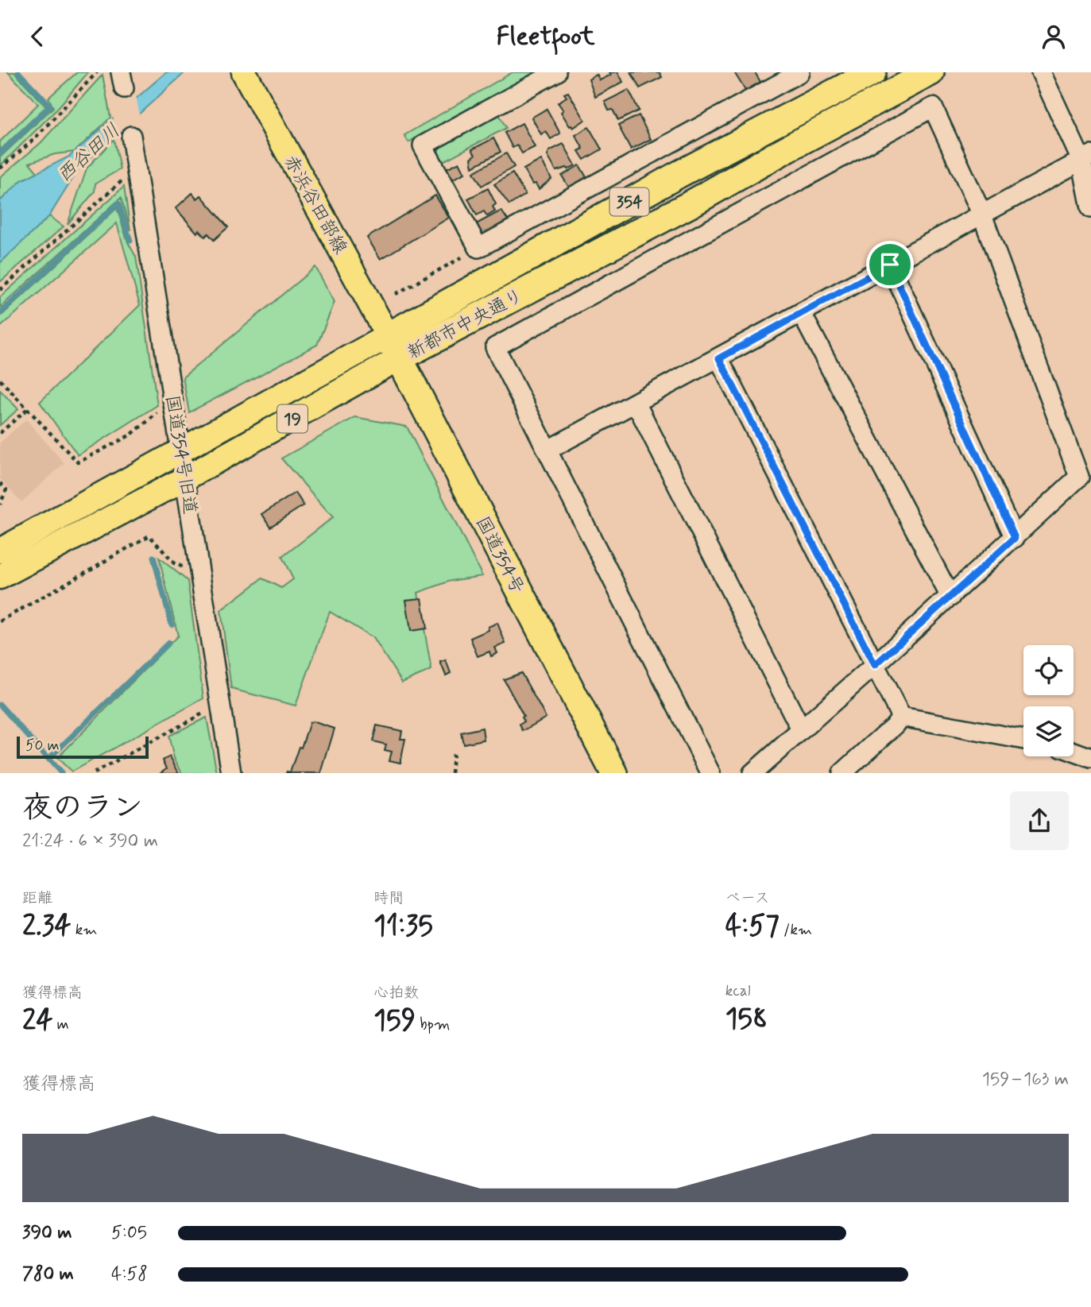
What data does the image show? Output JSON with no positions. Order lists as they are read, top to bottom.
{
  "streets": {
    "highway": ["354", "新都市中央通り", "国道354号"],
    "main road": ["赤浜谷田部線", "19"],
    "street": ["国道354号旧道"]
  },
  "crossings": [
    ["赤浜谷田部線", "新都市中央通り"],
    ["赤浜谷田部線", "国道354号"],
    ["新都市中央通り", "国道354号旧道"],
    ["新都市中央通り", "国道354号"]
  ],
  "water": ["西谷田川"],
  "scale_bar": "50 m",
  "page": {
    "header": "Fleetfoot",
    "scale": "50 m",
    "heading": ["夜のラン", "21:24 · 6 × 390 m"],
    "stats": [
      ["距離", "2.34 km"],
      ["時間", "11:35"],
      ["ペース", "4:57 /km"],
      ["獲得標高", "24 m"],
      ["心拍数", "159 bpm"],
      ["kcal", "158"]
    ],
    "chart": ["獲得標高", "159–163 m"],
    "list": [
      {
        "name": "390 m",
        "note": "5:05"
      },
      {
        "name": "780 m",
        "note": "4:58"
      }
    ]
  }
}
